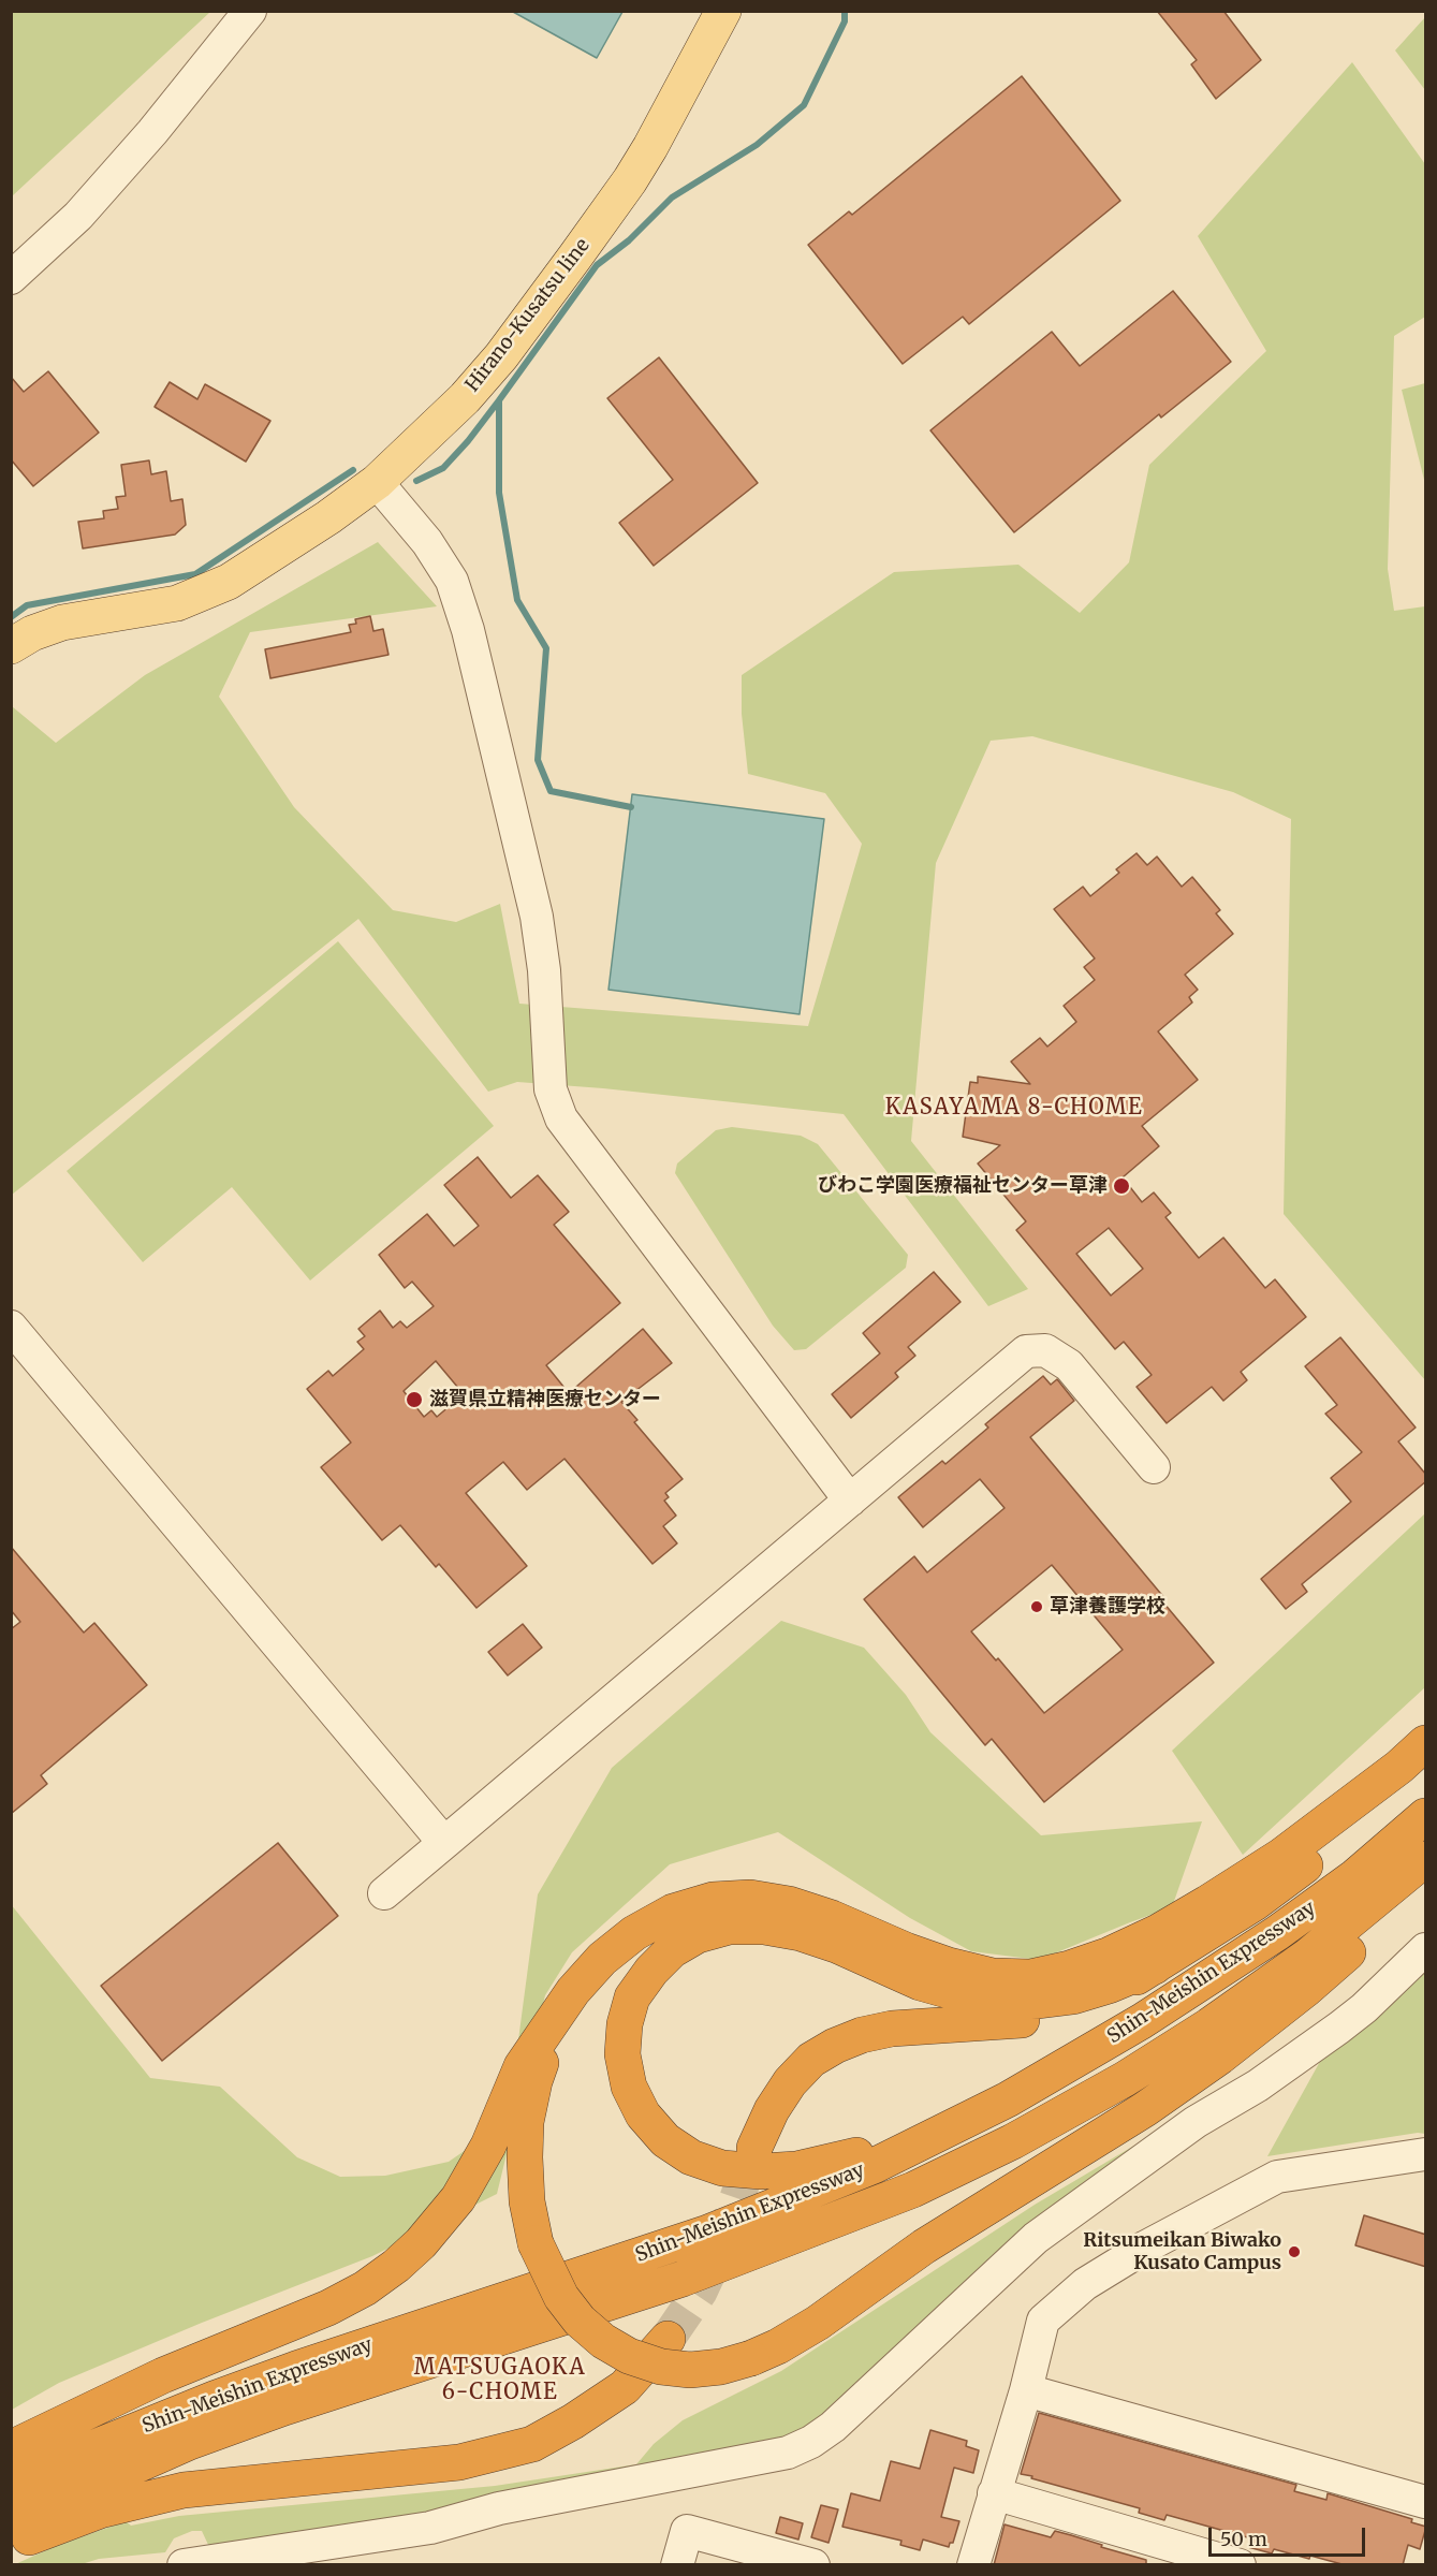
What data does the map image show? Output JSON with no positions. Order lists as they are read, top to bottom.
{
  "streets": {
    "highway": ["Shin-Meishin Expressway"],
    "main road": ["Hirano-Kusatsu line"]
  },
  "districts": ["KASAYAMA 8-CHOME", "MATSUGAOKA 6-CHOME"],
  "places": [
    "びわこ学園医療福祉センター草津",
    "滋賀県立精神医療センター",
    "草津養護学校",
    "Ritsumeikan Biwako Kusato Campus"
  ],
  "scale_bar": "50 m"
}
